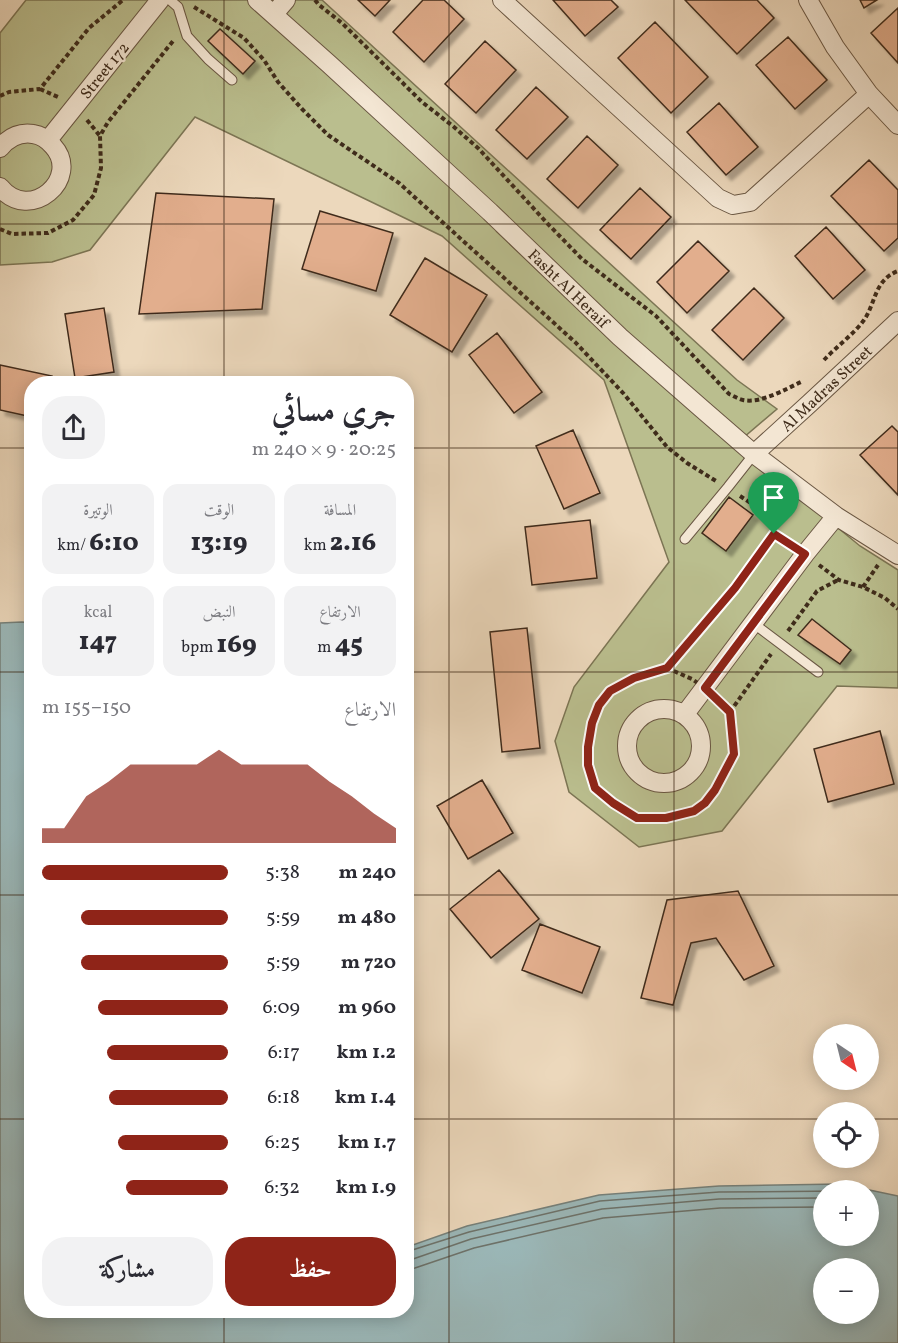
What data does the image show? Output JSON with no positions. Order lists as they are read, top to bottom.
{
  "streets": {
    "street": ["Street 172", "Fasht Al Heraif", "Al Madras Street"]
  },
  "crossings": [
    ["Fasht Al Heraif", "Al Madras Street"]
  ],
  "north": "bottom right",
  "page": {
    "heading": ["جري مسائي", "20:25 · 9 × 240 m"],
    "stats": [
      ["المسافة", "2.16 km"],
      ["الوقت", "13:19"],
      ["الوتيرة", "6:10 /km"],
      ["الارتفاع", "45 m"],
      ["النبض", "169 bpm"],
      ["kcal", "147"]
    ],
    "chart": ["الارتفاع", "150–155 m"],
    "list": [
      {
        "name": "240 m",
        "note": "5:38"
      },
      {
        "name": "480 m",
        "note": "5:59"
      },
      {
        "name": "720 m",
        "note": "5:59"
      },
      {
        "name": "960 m",
        "note": "6:09"
      },
      {
        "name": "1.2 km",
        "note": "6:17"
      },
      {
        "name": "1.4 km",
        "note": "6:18"
      },
      {
        "name": "1.7 km",
        "note": "6:25"
      },
      {
        "name": "1.9 km",
        "note": "6:32"
      }
    ],
    "map_buttons": ["+", "−"],
    "buttons": ["حفظ", "مشاركة"]
  }
}
